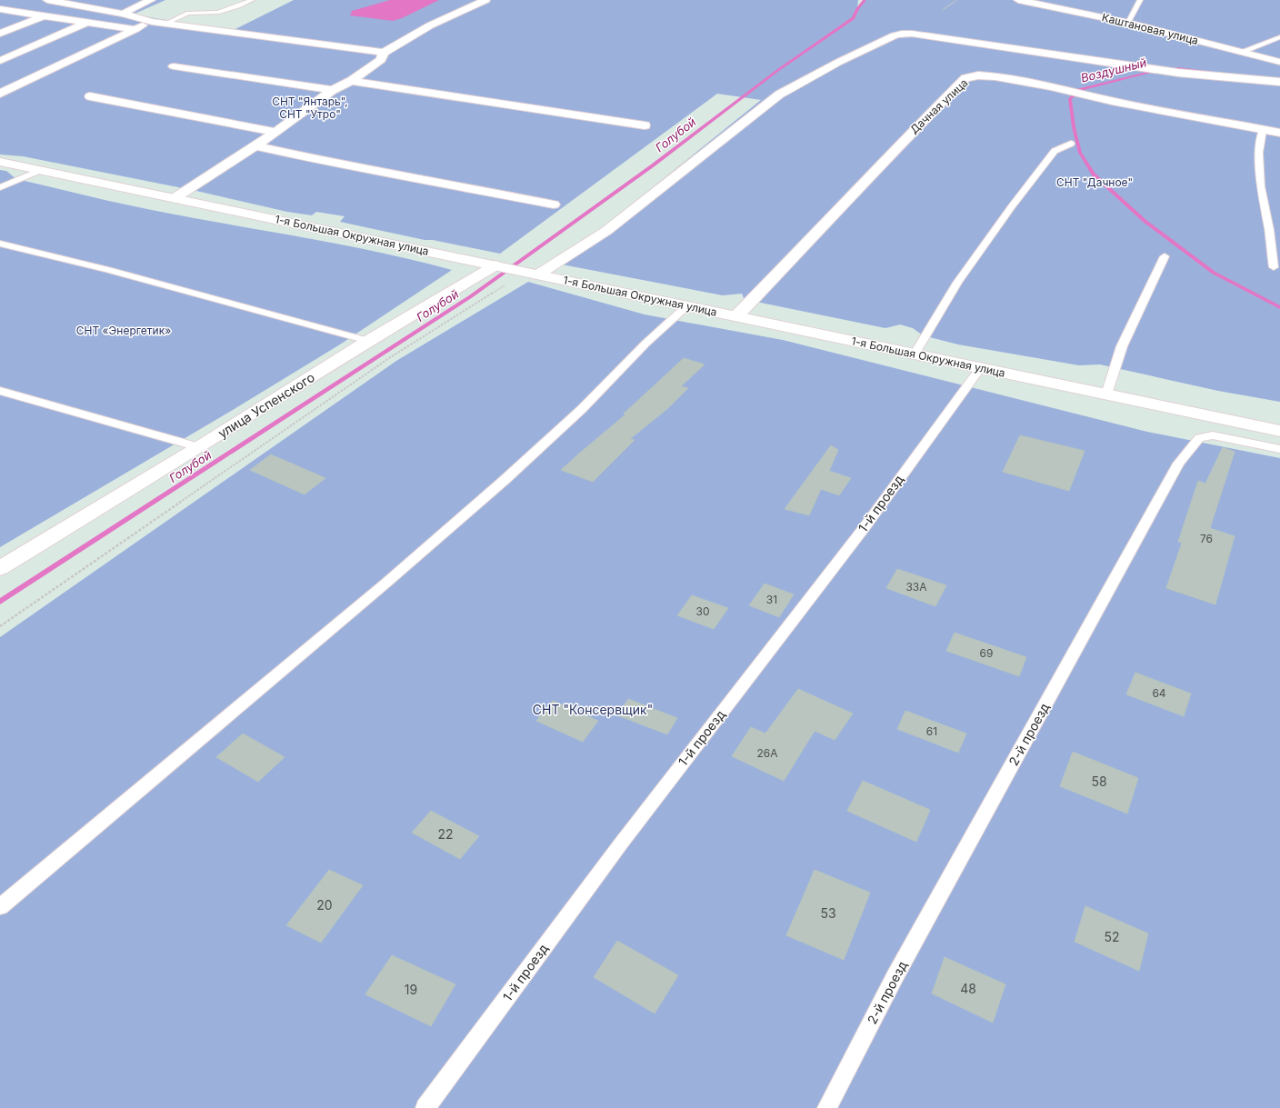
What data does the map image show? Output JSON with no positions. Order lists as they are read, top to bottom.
{
  "streets": {
    "street": [
      "Каштановая улица",
      "Дачная улица",
      "1-я Большая Окружная улица",
      "улица Успенского"
    ],
    "lane": ["1-й проезд", "2-й проезд"]
  },
  "crossings": [
    ["Дачная улица", "1-я Большая Окружная улица"],
    ["1-я Большая Окружная улица", "улица Успенского"],
    ["1-я Большая Окружная улица", "1-й проезд"]
  ],
  "water": ["Воздушный", "Голубой"],
  "parks": [
    "СНТ \"Янтарь\", СНТ \"Утро\"",
    "СНТ \"Дачное\"",
    "СНТ «Энергетик»",
    "СНТ \"Консервщик\""
  ],
  "house_numbers": [
    "76",
    "33А",
    "31",
    "30",
    "69",
    "64",
    "61",
    "26А",
    "58",
    "22",
    "20",
    "53",
    "52",
    "48",
    "19"
  ]
}
